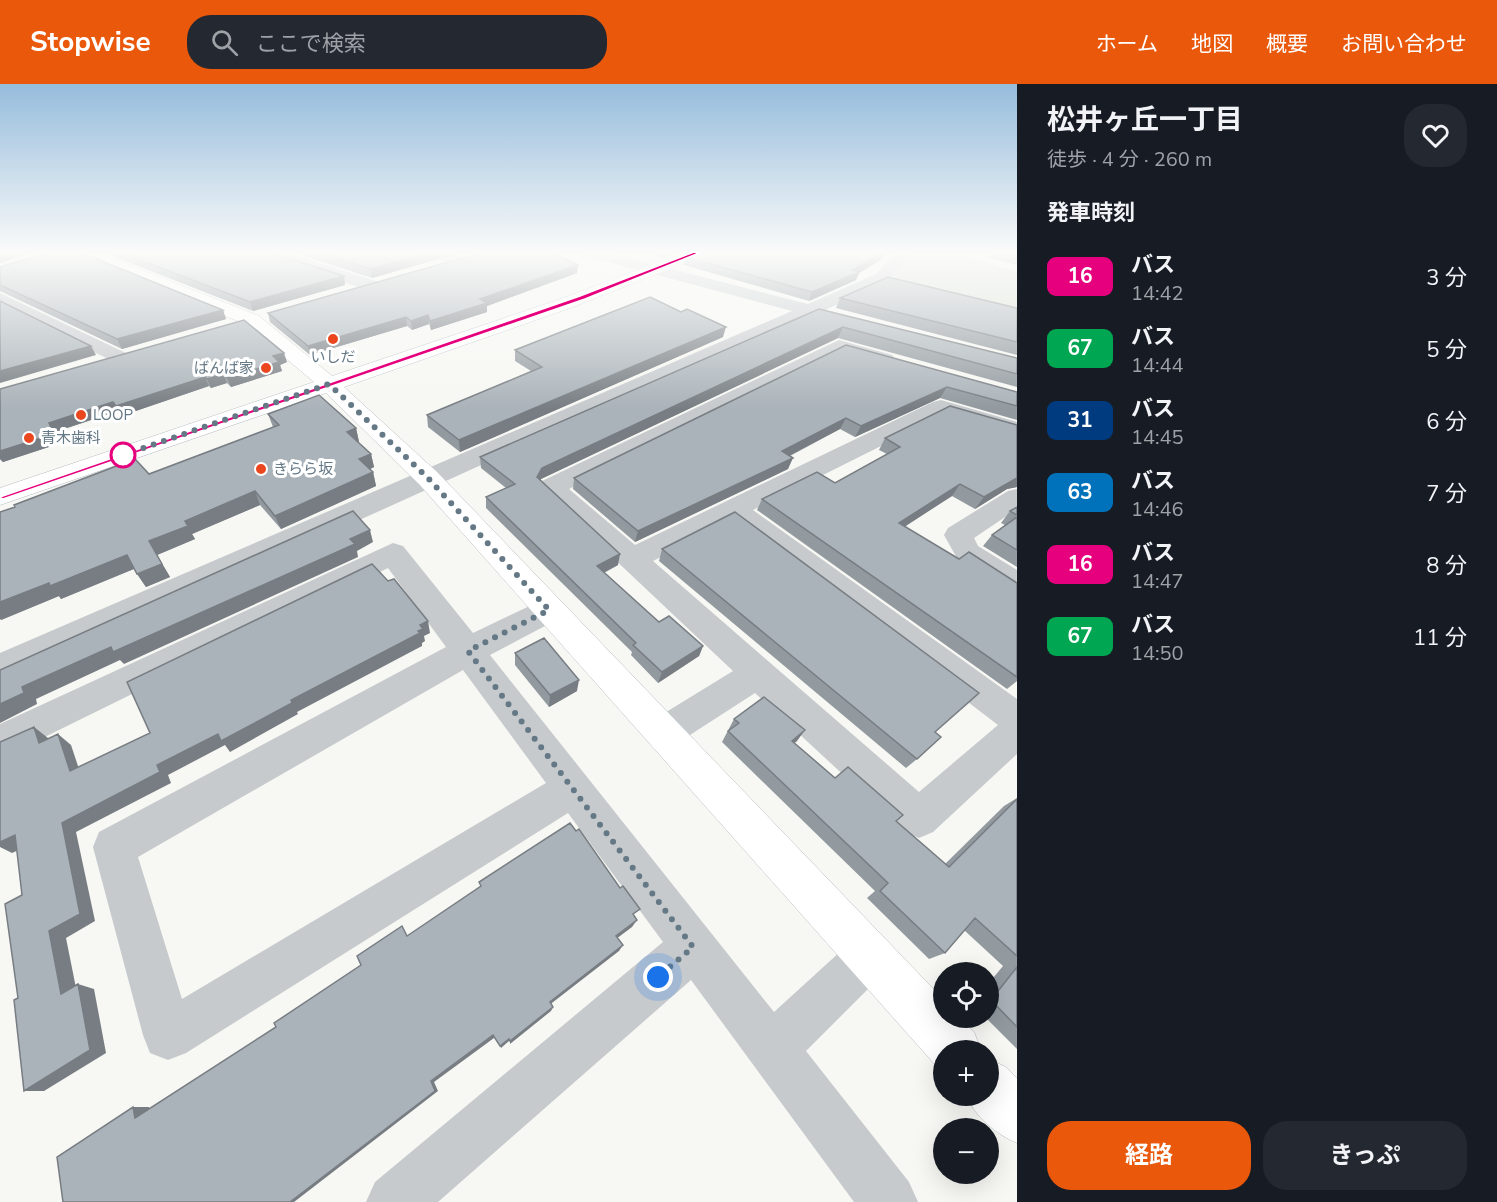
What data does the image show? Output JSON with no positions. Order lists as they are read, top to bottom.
{
  "places": [
    "いしだ",
    "ばんば家",
    "LOOP",
    "青木歯科",
    "きらら坂"
  ],
  "lines": ["bus line 16"],
  "page": {
    "header": "Stopwise",
    "search": "ここで検索",
    "nav": [
      "ホーム",
      "地図",
      "概要",
      "お問い合わせ"
    ],
    "heading": [
      ["松井ヶ丘一丁目", "徒歩 · 4 分 · 260 m"],
      "発車時刻"
    ],
    "list": [
      {
        "mark": "16",
        "name": "バス",
        "note": "14:42",
        "value": "3 分"
      },
      {
        "mark": "67",
        "name": "バス",
        "note": "14:44",
        "value": "5 分"
      },
      {
        "mark": "31",
        "name": "バス",
        "note": "14:45",
        "value": "6 分"
      },
      {
        "mark": "63",
        "name": "バス",
        "note": "14:46",
        "value": "7 分"
      },
      {
        "mark": "16",
        "name": "バス",
        "note": "14:47",
        "value": "8 分"
      },
      {
        "mark": "67",
        "name": "バス",
        "note": "14:50",
        "value": "11 分"
      }
    ],
    "map_buttons": ["+", "−"],
    "buttons": ["経路", "きっぷ"]
  }
}
